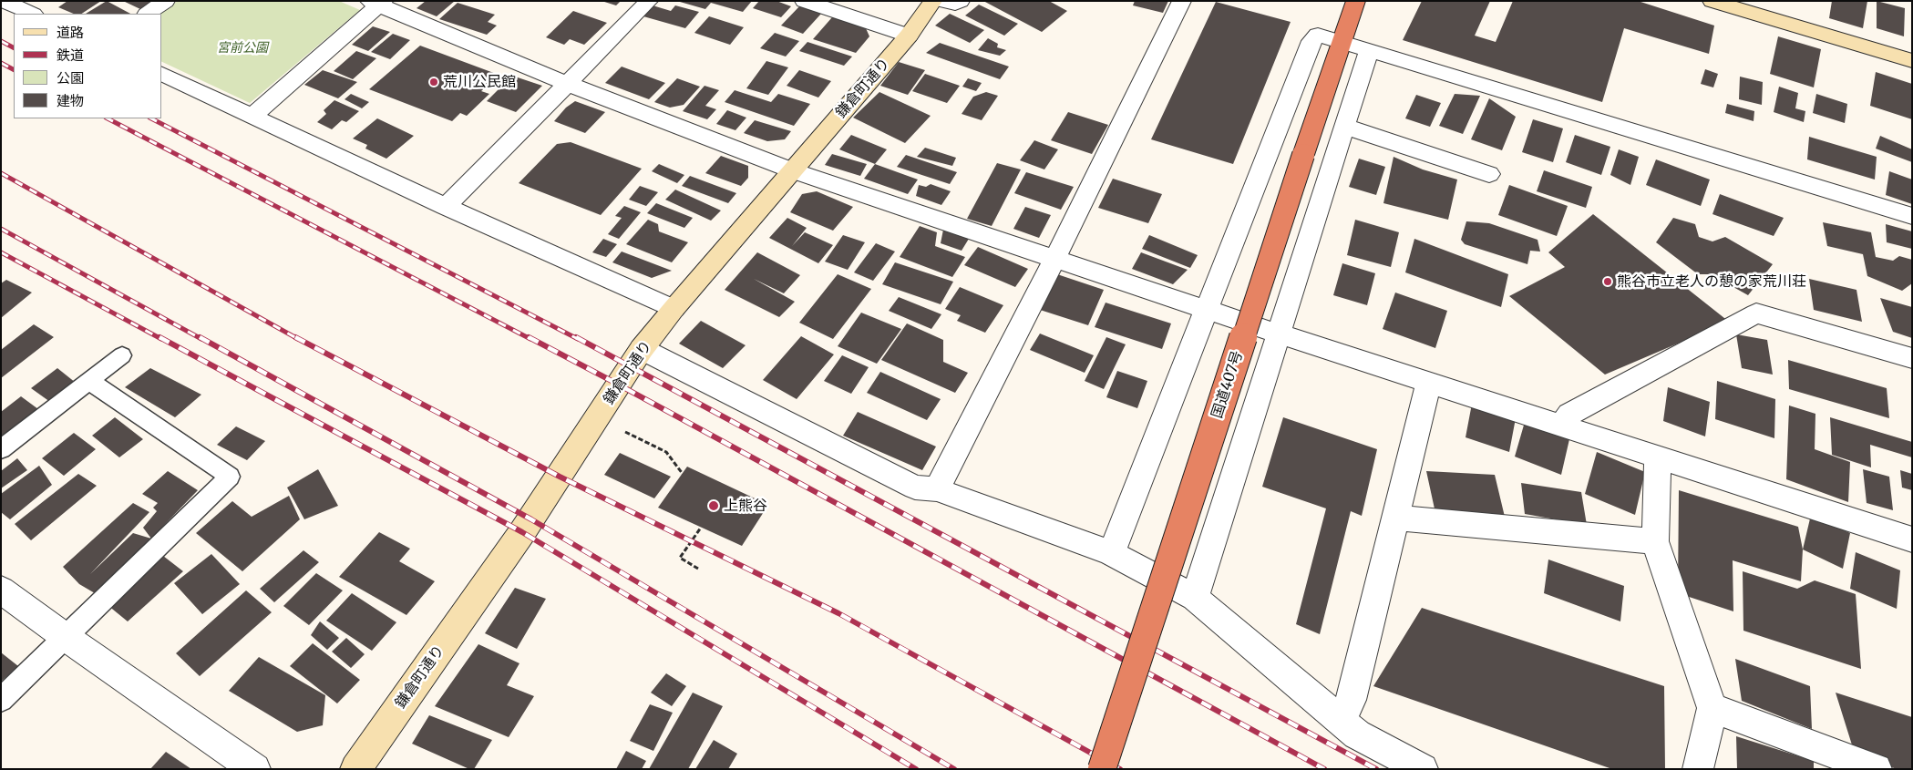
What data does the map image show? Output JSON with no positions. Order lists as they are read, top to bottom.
{
  "streets": {
    "highway": ["国道407号"],
    "street": ["鎌倉町通り"]
  },
  "parks": ["宮前公園"],
  "places": ["荒川公民館", "熊谷市立老人の憩の家荒川荘", "上熊谷"],
  "legend": [
    "道路",
    "鉄道",
    "公園",
    "建物"
  ]
}
